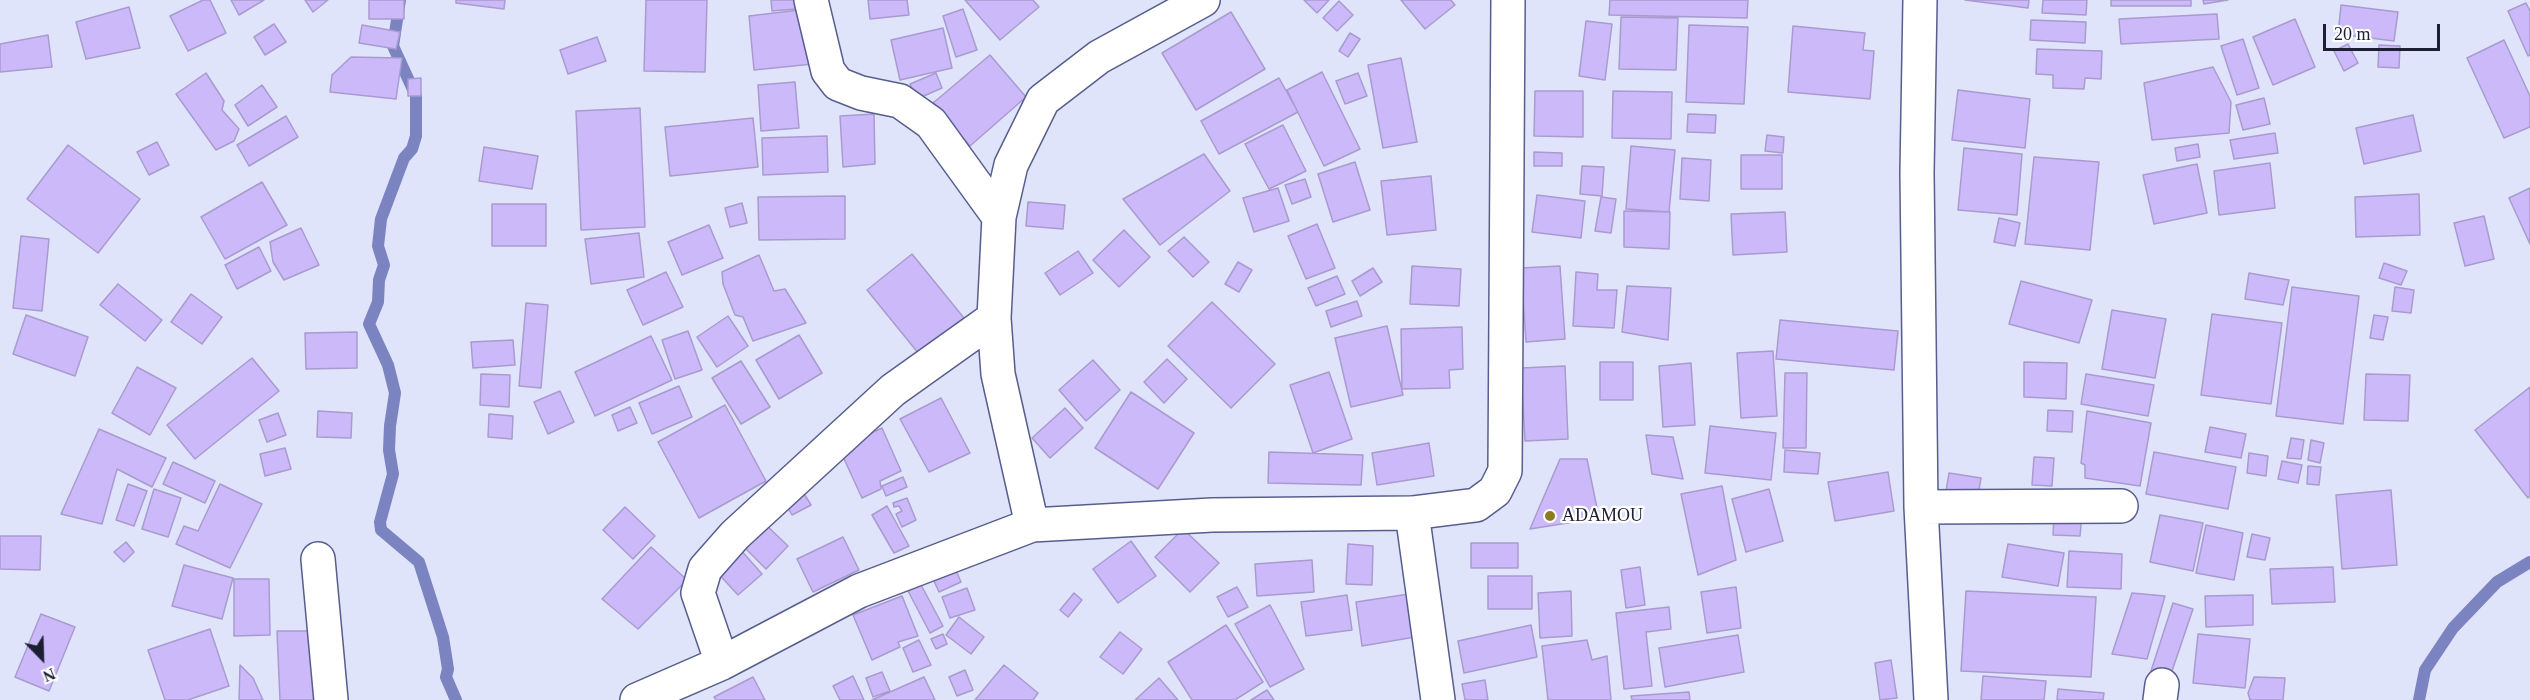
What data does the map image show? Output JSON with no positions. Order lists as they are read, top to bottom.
{
  "places": ["ADAMOU"],
  "scale_bar": "20 m",
  "north": "bottom right"
}
